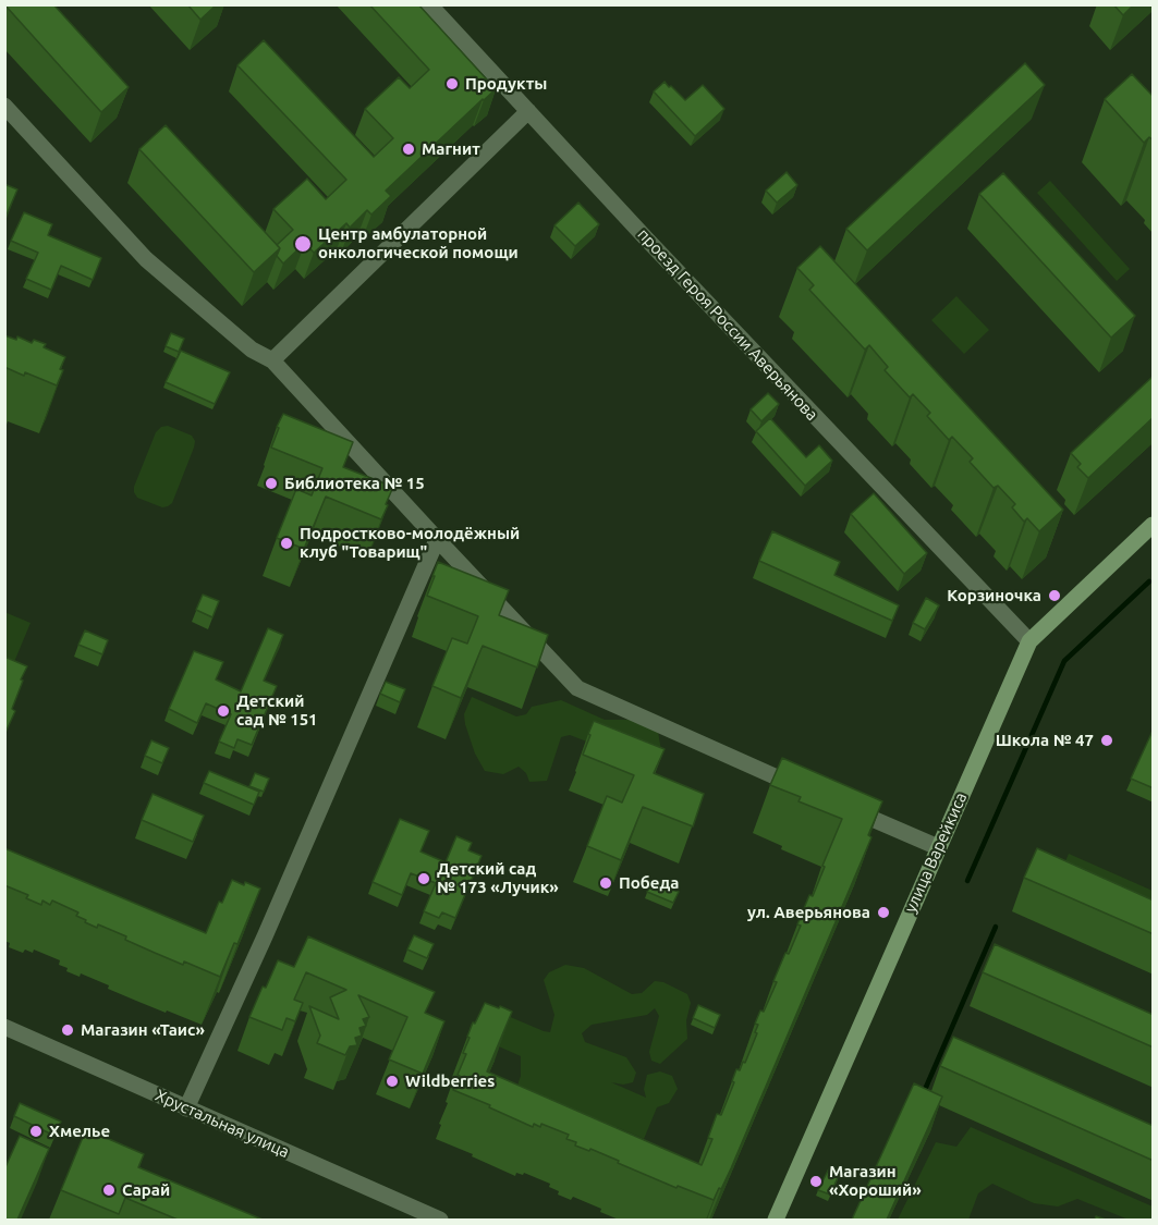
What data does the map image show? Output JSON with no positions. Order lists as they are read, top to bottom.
{
  "streets": {
    "main road": ["улица Варейкиса"],
    "street": ["проезд Героя России Аверьянова", "Хрустальная улица"]
  },
  "crossings": [
    ["проезд Героя России Аверьянова", "улица Варейкиса"]
  ],
  "places": [
    "Продукты",
    "Магнит",
    "Центр амбулаторной онкологической помощи",
    "Библиотека № 15",
    "Подростково-молодёжный клуб \"Товарищ\"",
    "Корзиночка",
    "Детский сад № 151",
    "Школа № 47",
    "Детский сад № 173 «Лучик»",
    "Победа",
    "ул. Аверьянова",
    "Магазин «Таис»",
    "Wildberries",
    "Хмелье",
    "Магазин «Хороший»",
    "Сарай"
  ]
}
